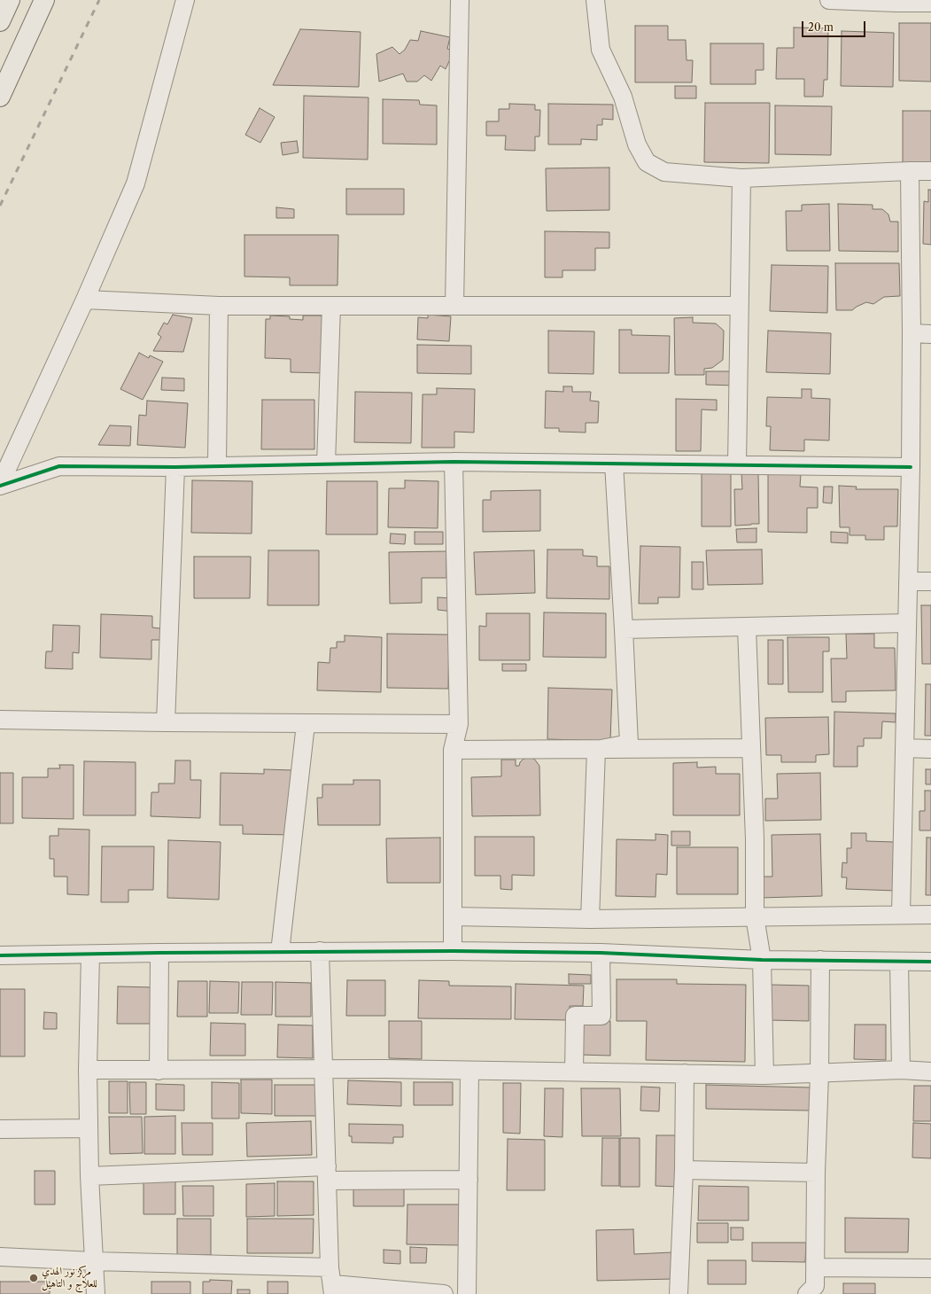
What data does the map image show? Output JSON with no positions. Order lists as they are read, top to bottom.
{
  "places": ["مركز نور الهدي للعلاج و التاهيل"],
  "scale_bar": "20 m"
}
